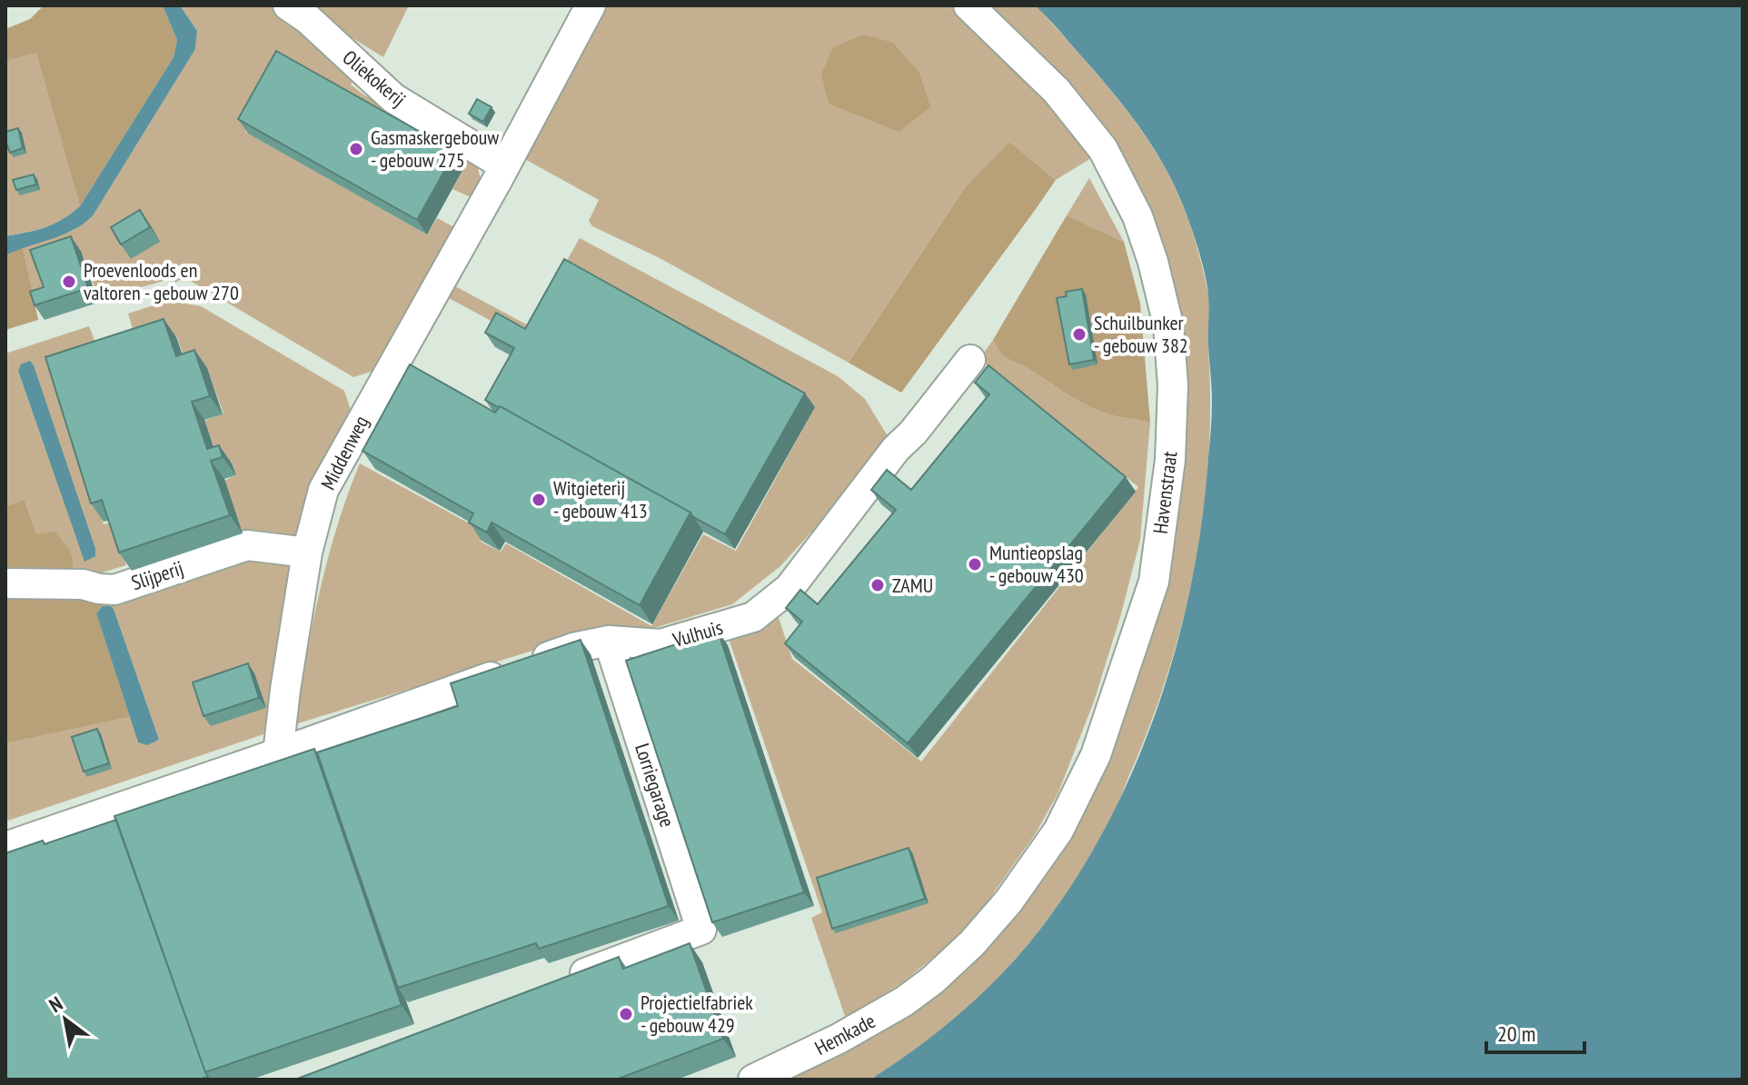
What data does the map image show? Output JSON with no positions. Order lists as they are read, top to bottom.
{
  "streets": {
    "street": [
      "Oliekokerij",
      "Middenweg",
      "Havenstraat",
      "Slijperij",
      "Vulhuis",
      "Lorriegarage",
      "Hemkade"
    ]
  },
  "crossings": [
    ["Oliekokerij", "Middenweg"],
    ["Middenweg", "Slijperij"],
    ["Middenweg", "Vulhuis"],
    ["Havenstraat", "Hemkade"],
    ["Vulhuis", "Lorriegarage"]
  ],
  "places": [
    "Gasmaskergebouw - gebouw 275",
    "Proevenloods en valtoren - gebouw 270",
    "Schuilbunker - gebouw 382",
    "Witgieterij - gebouw 413",
    "Muntieopslag - gebouw 430",
    "ZAMU",
    "Projectielfabriek - gebouw 429"
  ],
  "scale_bar": "20 m",
  "north": "top left"
}
